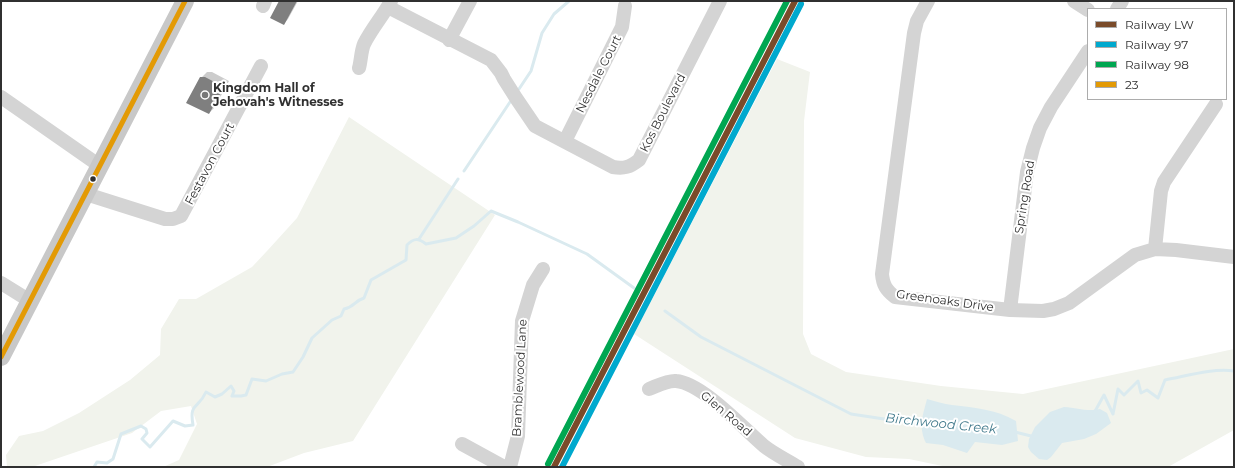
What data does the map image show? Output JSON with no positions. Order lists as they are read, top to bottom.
{
  "streets": {
    "street": [
      "Nesdale Court",
      "Kos Boulevard",
      "Festavon Court",
      "Spring Road",
      "Greenoaks Drive",
      "Bramblewood Lane",
      "Glen Road"
    ]
  },
  "crossings": [
    ["Nesdale Court", "Kos Boulevard"],
    ["Spring Road", "Greenoaks Drive"]
  ],
  "water": ["Birchwood Creek"],
  "places": ["Kingdom Hall of Jehovah's Witnesses"],
  "lines": [
    "rail line LW",
    "rail line 98",
    "transit line 23",
    "rail line 97"
  ],
  "legend": [
    "Railway LW",
    "Railway 97",
    "Railway 98",
    "23"
  ]
}
